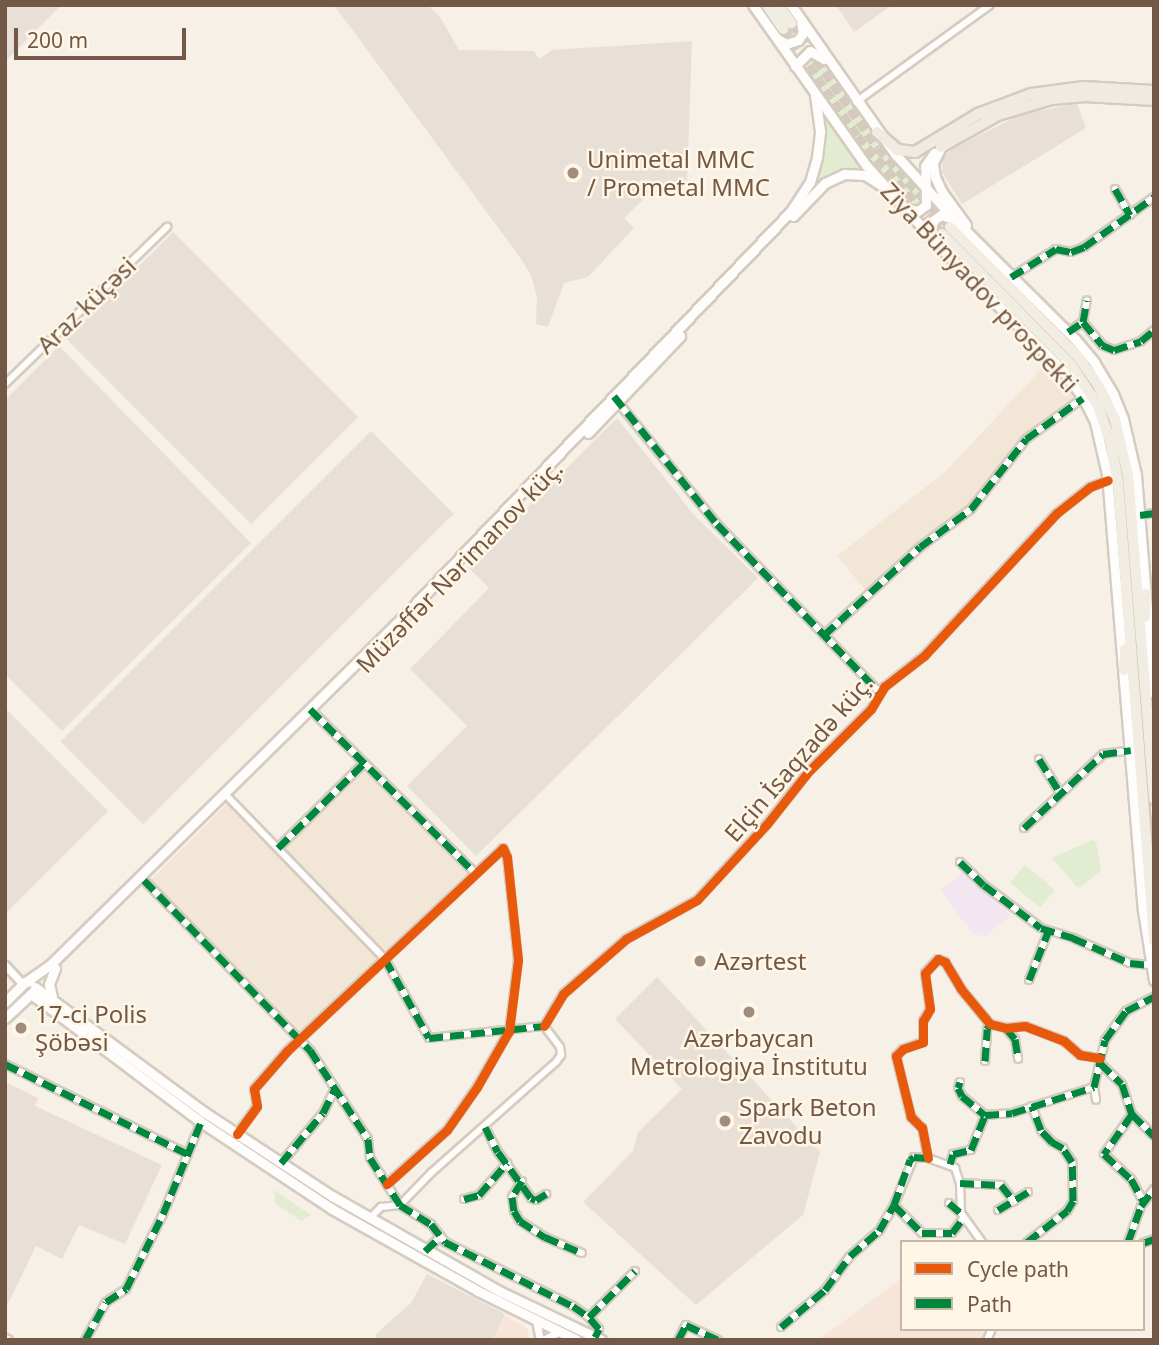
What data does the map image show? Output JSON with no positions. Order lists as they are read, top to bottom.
{
  "streets": {
    "main road": ["Ziya Bünyadov prospekti"],
    "street": ["Araz küçəsi", "Elçin İsaqzadə küç."]
  },
  "crossings": [
    ["Ziya Bünyadov prospekti", "Elçin İsaqzadə küç."]
  ],
  "places": [
    "Unimetal MMC / Prometal MMC",
    "Azərtest",
    "Azərbaycan Metrologiya İnstitutu",
    "17-ci Polis Şöbəsi",
    "Spark Beton Zavodu"
  ],
  "legend": ["Cycle path", "Path"],
  "scale_bar": "200 m"
}
